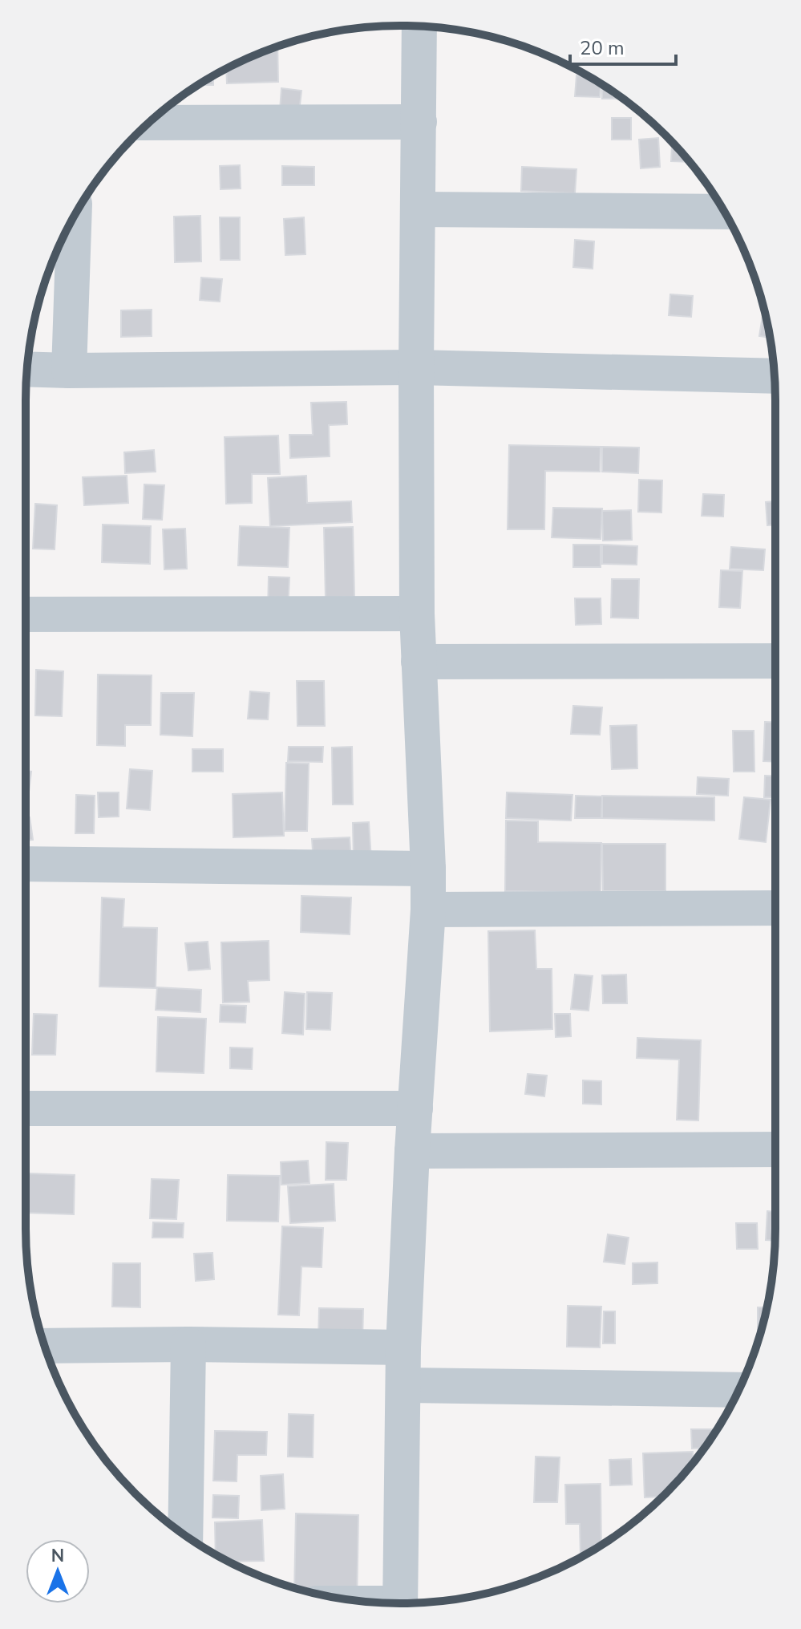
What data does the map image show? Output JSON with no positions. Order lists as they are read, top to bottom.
{
  "scale_bar": "20 m",
  "north": "top"
}
